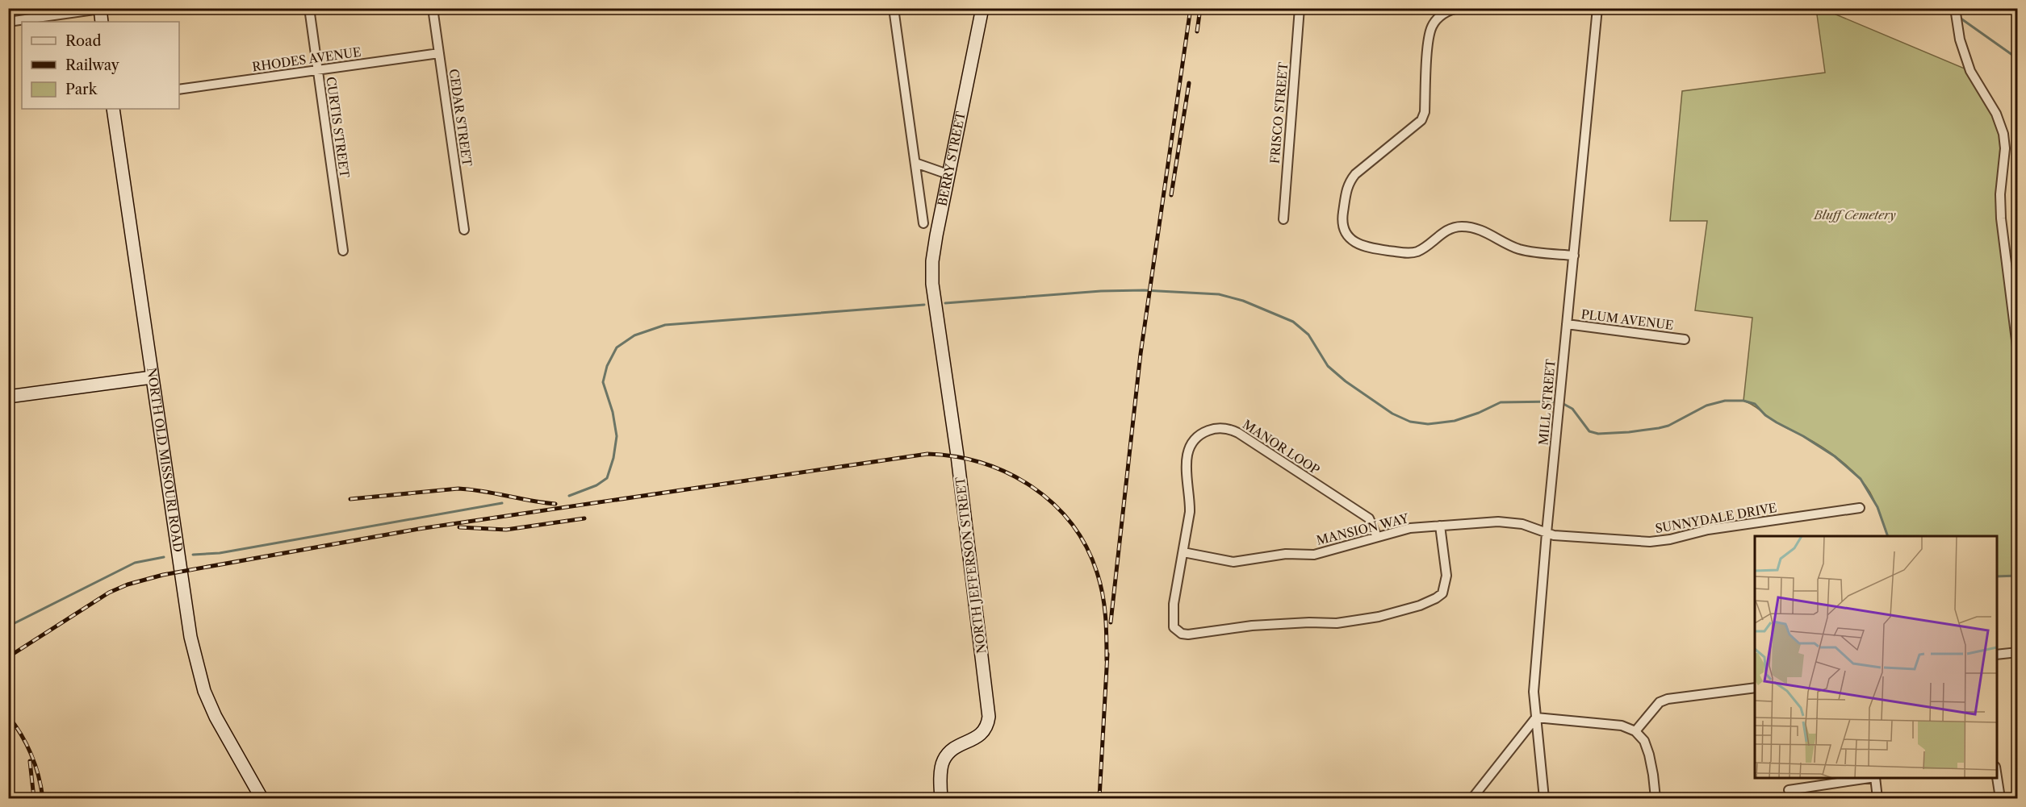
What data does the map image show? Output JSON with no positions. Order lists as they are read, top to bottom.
{
  "streets": {
    "street": [
      "RHODES AVENUE",
      "FRISCO STREET",
      "CEDAR STREET",
      "CURTIS STREET",
      "BERRY STREET",
      "PLUM AVENUE",
      "MILL STREET",
      "MANOR LOOP",
      "NORTH OLD MISSOURI ROAD",
      "SUNNYDALE DRIVE",
      "MANSION WAY",
      "NORTH JEFFERSON STREET"
    ]
  },
  "crossings": [
    ["RHODES AVENUE", "CEDAR STREET"],
    ["RHODES AVENUE", "CURTIS STREET"],
    ["BERRY STREET", "NORTH JEFFERSON STREET"],
    ["PLUM AVENUE", "MILL STREET"],
    ["MILL STREET", "SUNNYDALE DRIVE"],
    ["MILL STREET", "MANSION WAY"],
    ["MANOR LOOP", "MANSION WAY"],
    ["SUNNYDALE DRIVE", "MANSION WAY"]
  ],
  "parks": ["Bluff Cemetery"],
  "legend": ["Road", "Railway", "Park"]
}
